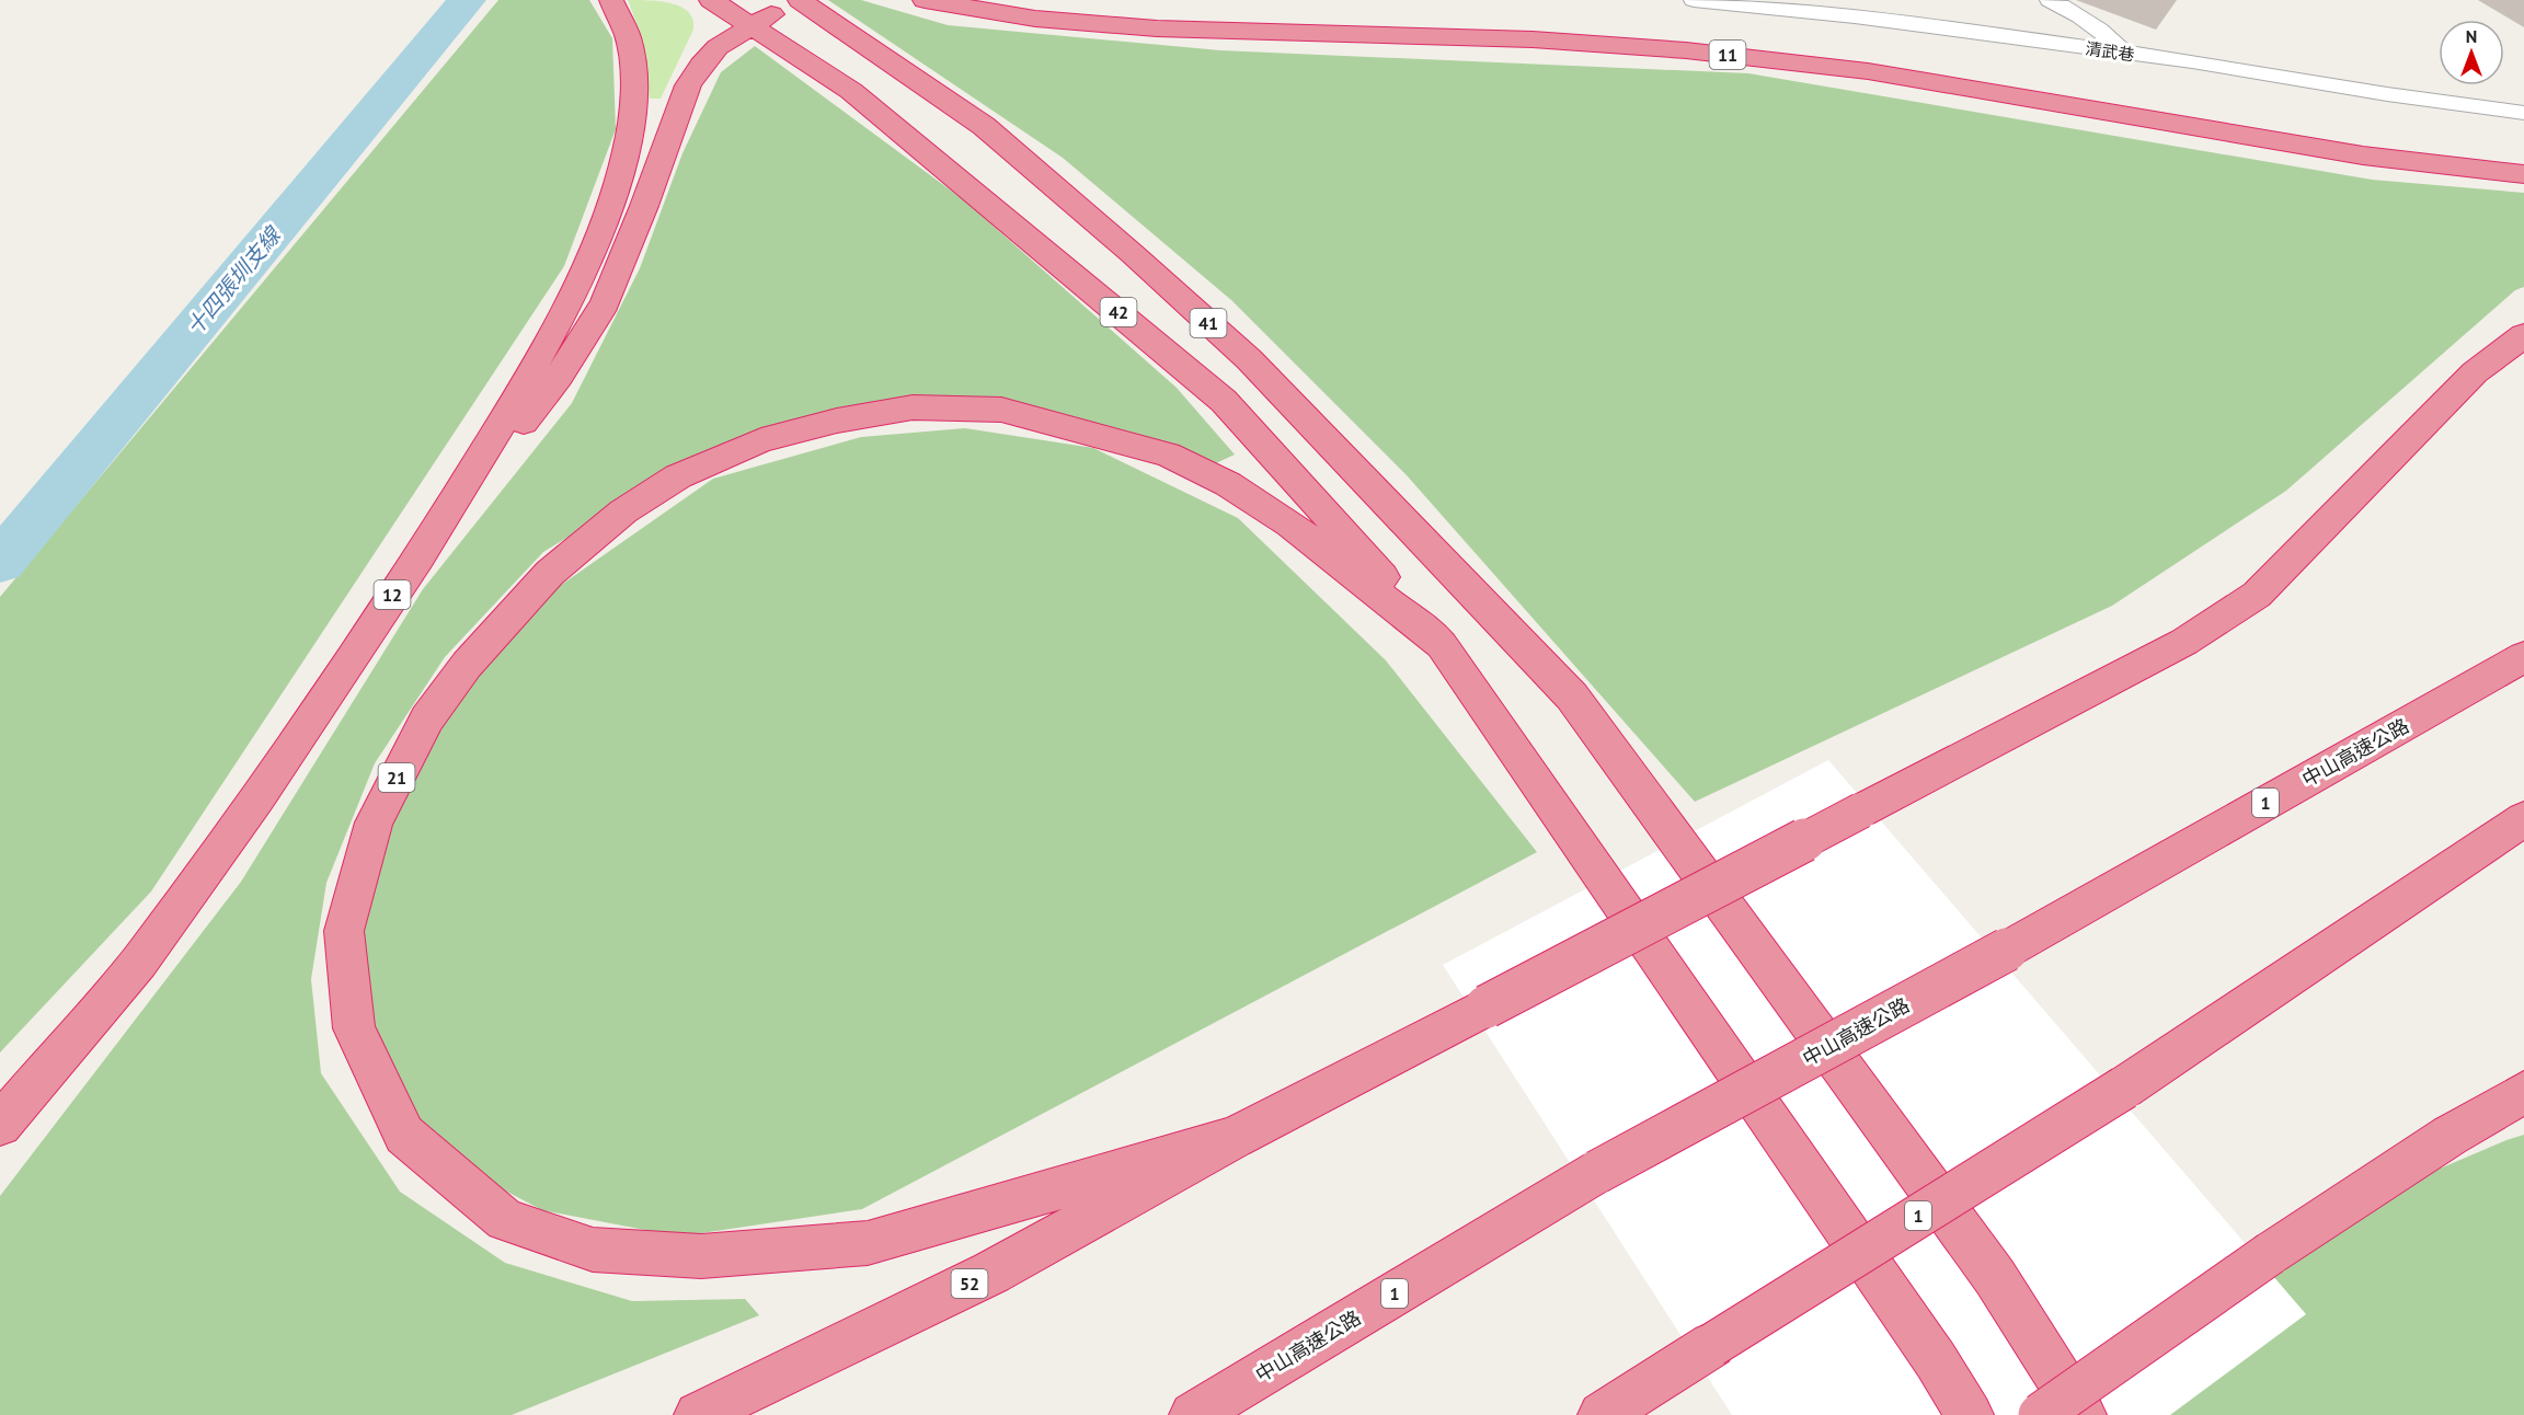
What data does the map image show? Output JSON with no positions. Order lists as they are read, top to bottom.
{
  "streets": {
    "highway": [
      "11",
      "42",
      "41",
      "12",
      "中山高速公路",
      "21",
      "1",
      "52"
    ],
    "lane": ["清武巷"]
  },
  "crossings": [
    ["42", "21"],
    ["21", "52"]
  ],
  "water": ["十四張圳支線"],
  "north": "top"
}
